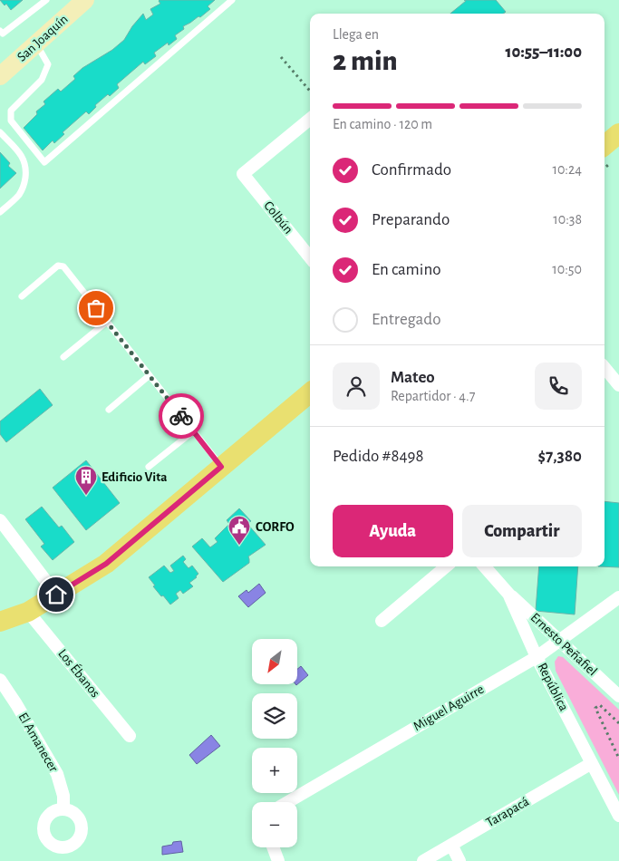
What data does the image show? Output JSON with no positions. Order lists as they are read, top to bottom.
{
  "streets": {
    "main road": ["San Joaquín"],
    "street": [
      "Colbún",
      "Ernesto Peñafiel",
      "Los Ébanos",
      "República",
      "Miguel Aguirre",
      "El Amanecer",
      "Tarapacá"
    ]
  },
  "crossings": [
    ["Ernesto Peñafiel", "República"],
    ["Ernesto Peñafiel", "Miguel Aguirre"],
    ["República", "Miguel Aguirre"],
    ["República", "Tarapacá"]
  ],
  "places": {
    "building": ["Edificio Vita"],
    "public building": ["CORFO"]
  },
  "north": "bottom left",
  "page": {
    "heading": ["2 min", "Llega en", "10:55–11:00"],
    "panel": [
      "Mateo",
      "Repartidor · 4.7",
      "Pedido #8498",
      "$7,380"
    ],
    "bar": "En camino · 120 m",
    "list": [
      ["Confirmado", "10:24"],
      ["Preparando", "10:38"],
      ["En camino", "10:50"],
      "Entregado"
    ],
    "buttons": ["Ayuda", "Compartir"],
    "map_buttons": ["+", "−"]
  }
}
